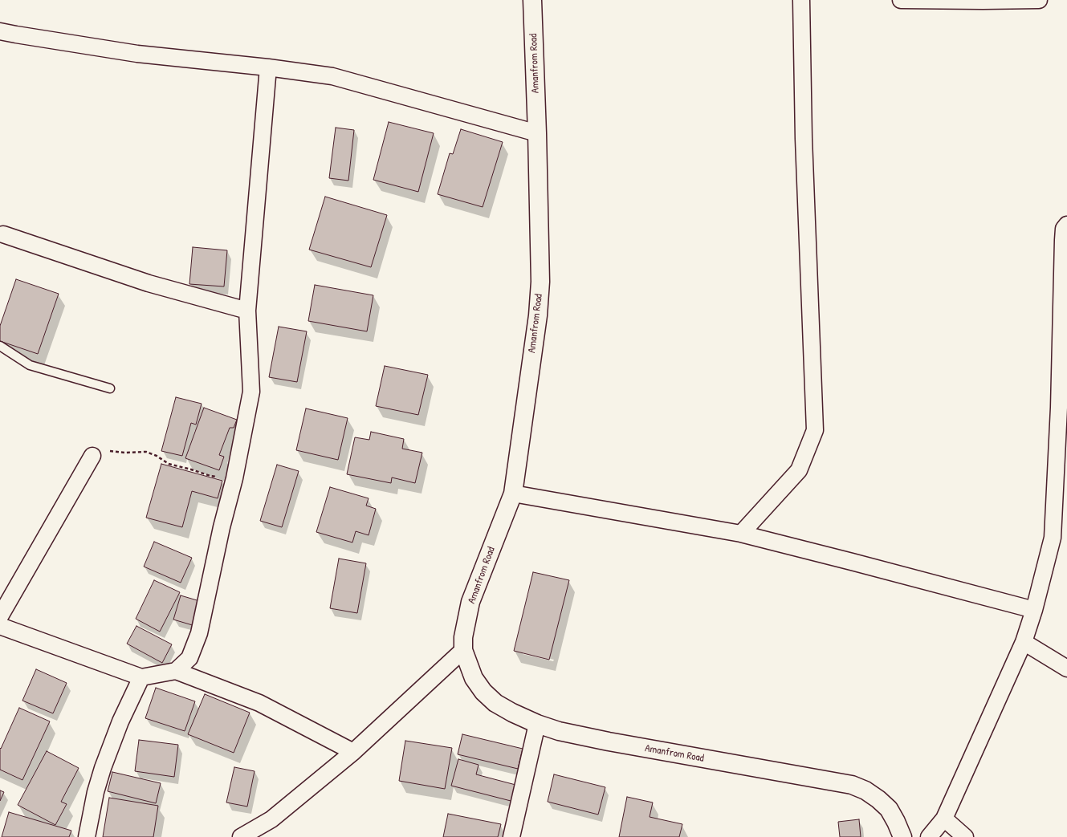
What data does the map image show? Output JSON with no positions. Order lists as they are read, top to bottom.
{
  "streets": {
    "street": ["Amanfrom Road"]
  }
}
